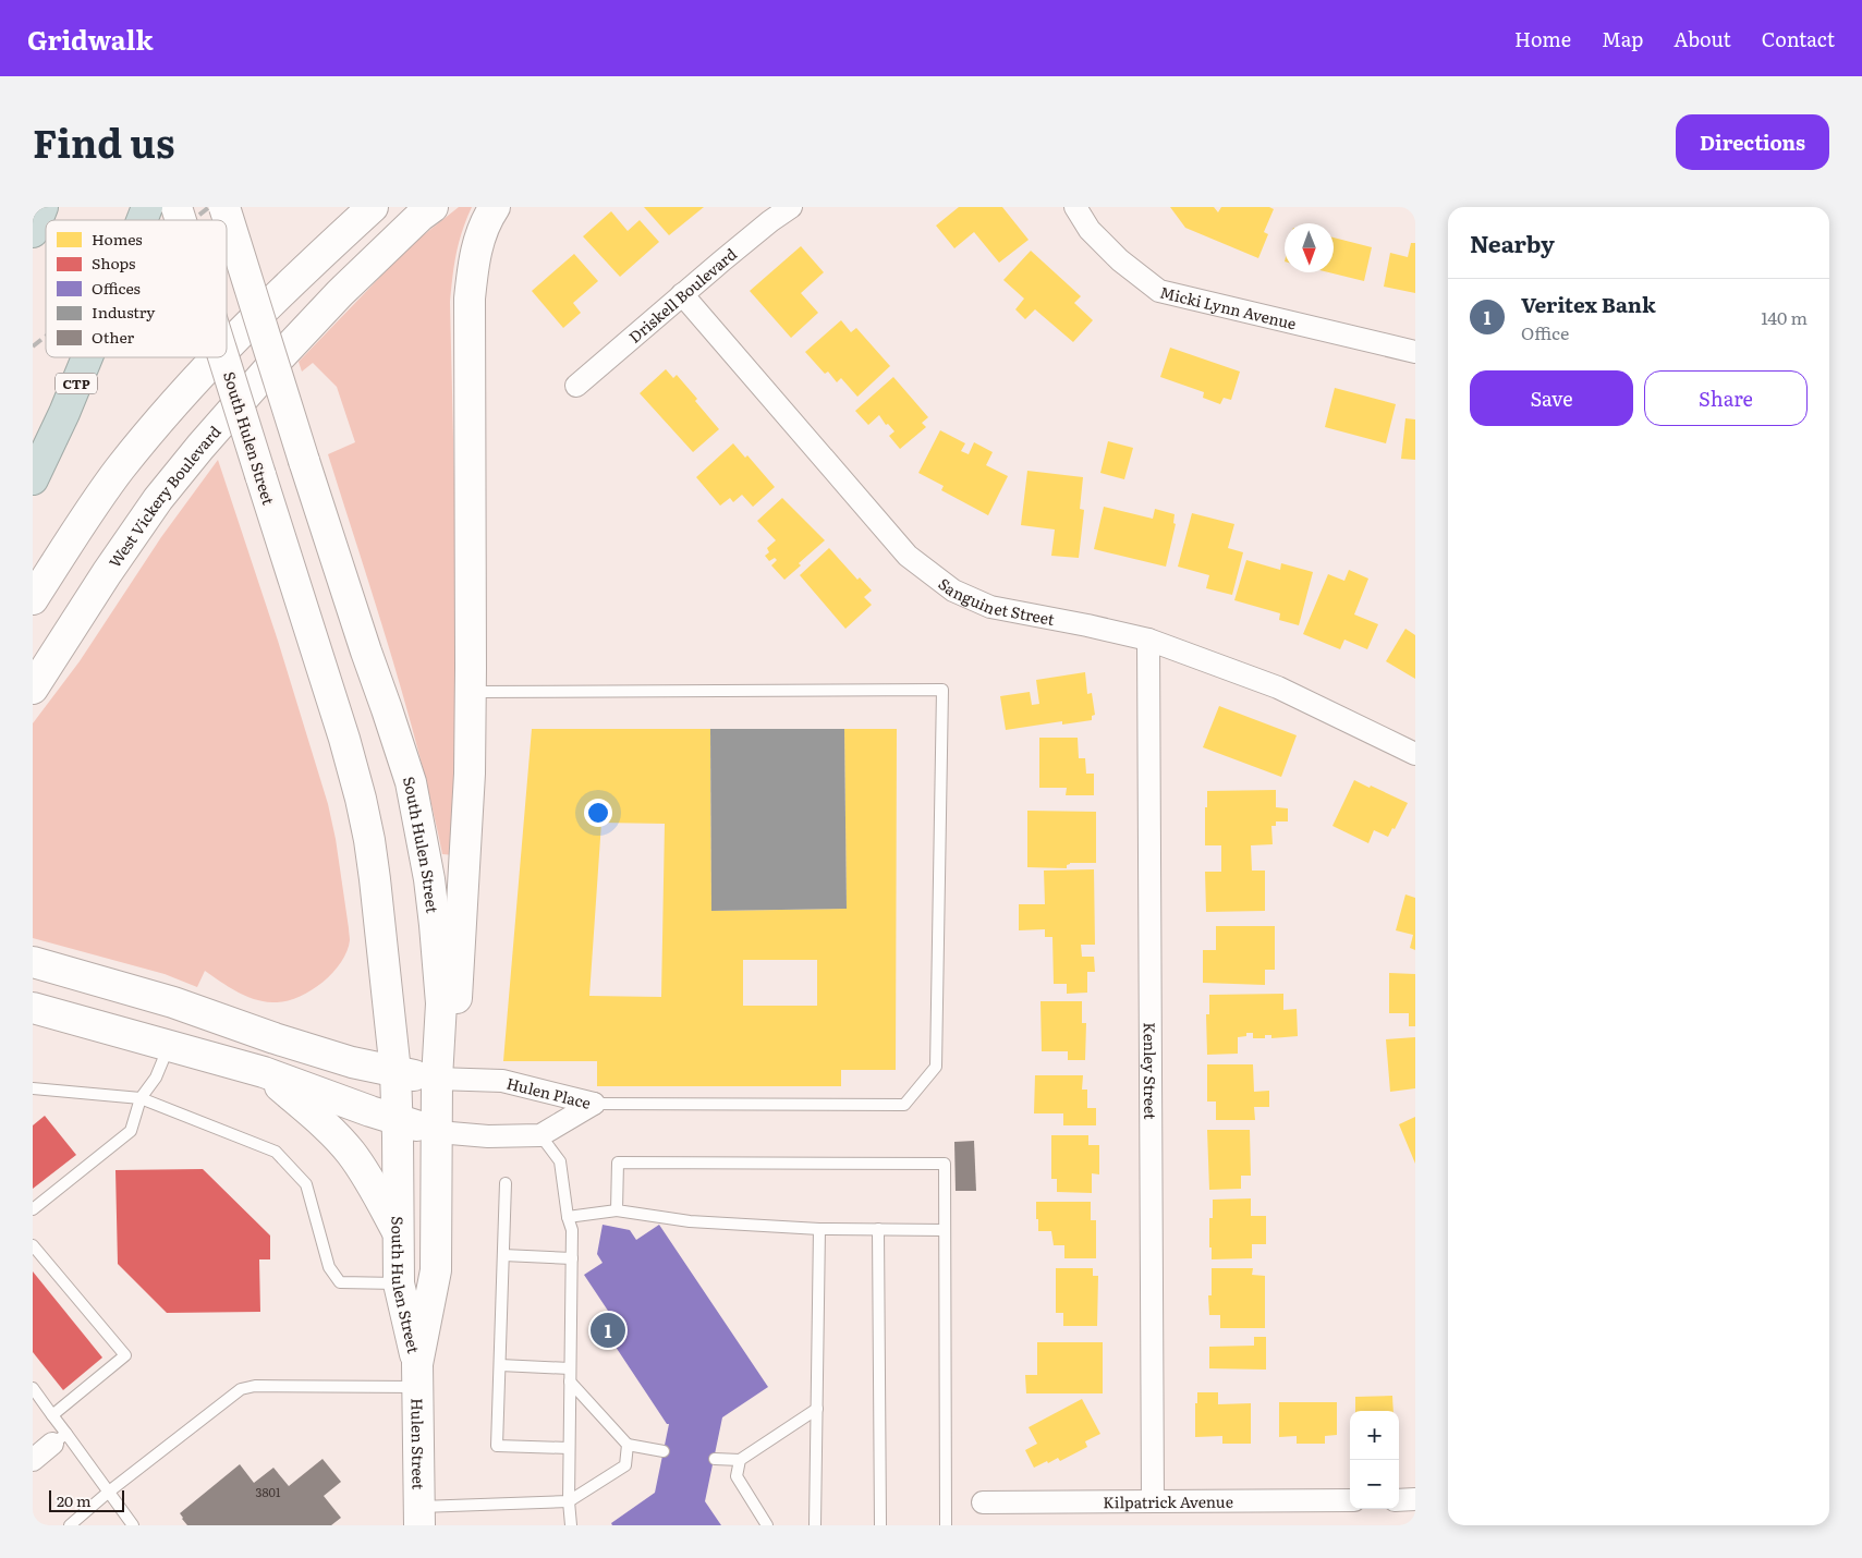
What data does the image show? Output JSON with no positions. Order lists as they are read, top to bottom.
{
  "streets": {
    "highway": ["CTP"],
    "main road": ["South Hulen Street", "West Vickery Boulevard", "Hulen Street"],
    "street": [
      "Driskell Boulevard",
      "Micki Lynn Avenue",
      "Sanguinet Street",
      "Kenley Street",
      "Hulen Place",
      "Kilpatrick Avenue"
    ]
  },
  "crossings": [
    ["Driskell Boulevard", "Sanguinet Street"],
    ["South Hulen Street", "Hulen Place"],
    ["South Hulen Street", "Hulen Street"],
    ["Sanguinet Street", "Kenley Street"],
    ["Kenley Street", "Kilpatrick Avenue"]
  ],
  "house_numbers": ["3801"],
  "legend": [
    "Homes",
    "Shops",
    "Offices",
    "Industry",
    "Other"
  ],
  "scale_bar": "20 m",
  "north": "bottom",
  "page": {
    "header": "Gridwalk",
    "nav": [
      "Home",
      "Map",
      "About",
      "Contact"
    ],
    "title": "Find us",
    "buttons": [
      "Directions",
      ["Save", "Share"]
    ],
    "heading": "Nearby",
    "list": [
      {
        "mark": "1",
        "name": "Veritex Bank",
        "note": "Office",
        "value": "140 m"
      }
    ],
    "pins": "1",
    "map_buttons": ["+", "−"],
    "scale": "20 m"
  }
}
